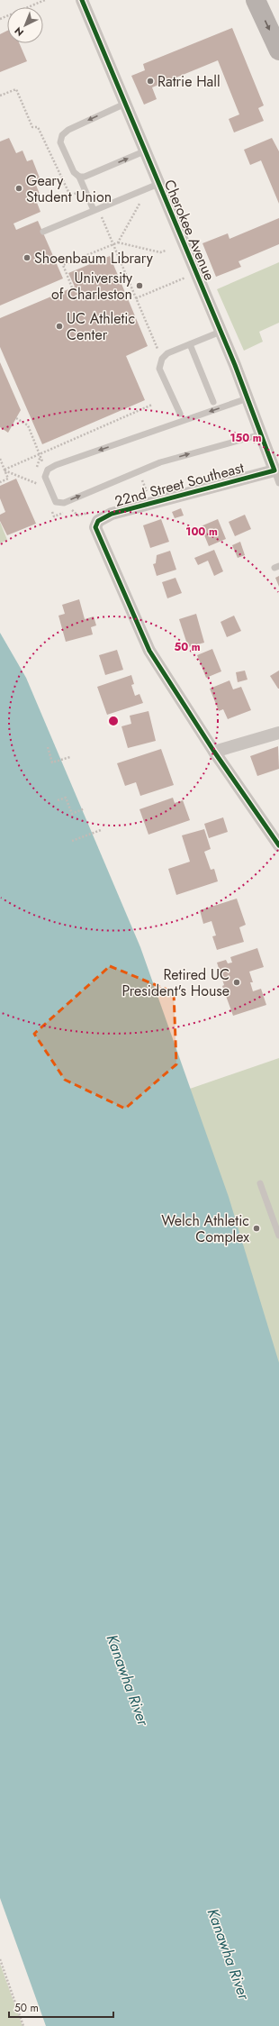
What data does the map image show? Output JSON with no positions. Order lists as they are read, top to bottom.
{
  "streets": {
    "street": ["Cherokee Avenue", "22nd Street Southeast"]
  },
  "crossings": [
    ["Cherokee Avenue", "22nd Street Southeast"]
  ],
  "water": ["Kanawha River"],
  "places": [
    "Ratrie Hall",
    "Geary Student Union",
    "Shoenbaum Library",
    "University of Charleston",
    "UC Athletic Center",
    "Retired UC President's House",
    "Welch Athletic Complex"
  ],
  "scale_bar": "50 m",
  "north": "bottom left",
  "rings": ["150 m", "100 m", "50 m"]
}
